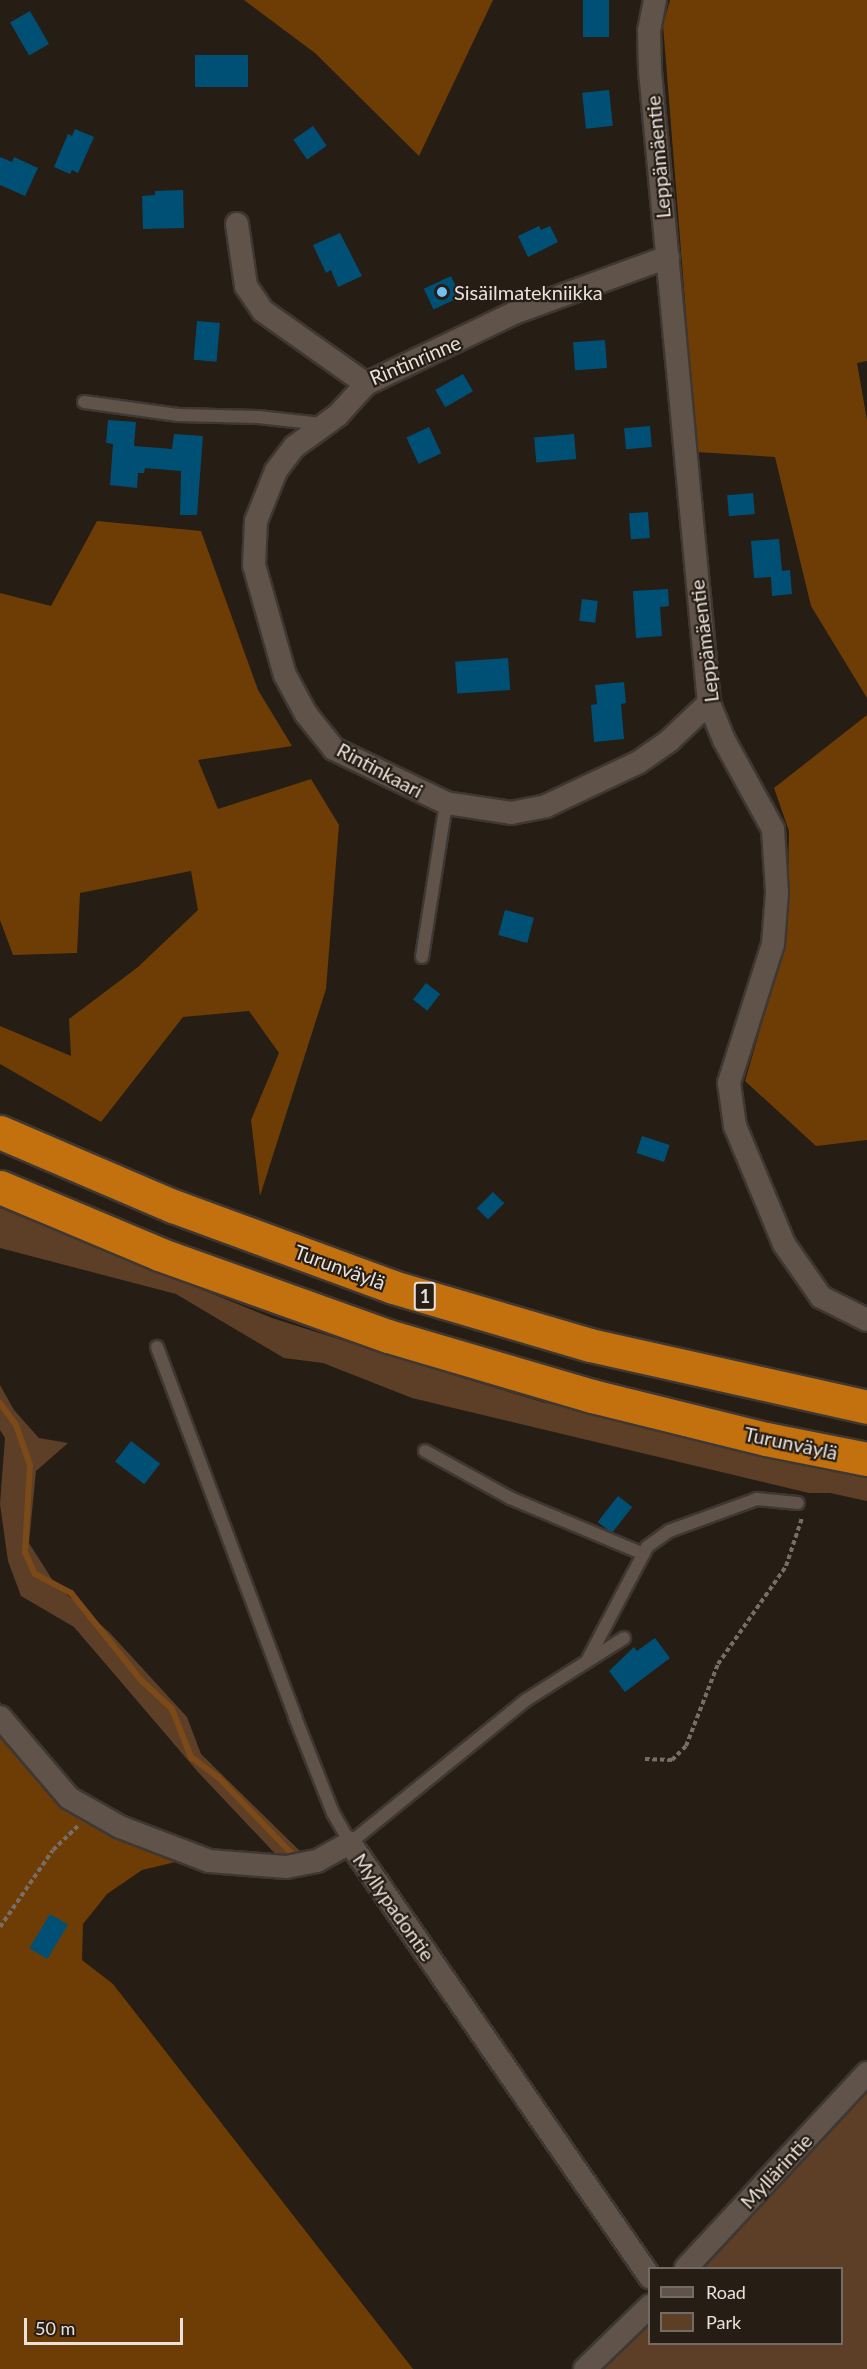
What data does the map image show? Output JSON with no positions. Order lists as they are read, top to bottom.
{
  "streets": {
    "highway": ["Turunväylä", "1"],
    "street": [
      "Leppämäentie",
      "Rintinrinne",
      "Rintinkaari",
      "Myllypadontie",
      "Myllärintie"
    ]
  },
  "crossings": [
    ["Leppämäentie", "Rintinrinne"],
    ["Leppämäentie", "Rintinkaari"],
    ["Rintinrinne", "Rintinkaari"]
  ],
  "places": ["Sisäilmatekniikka"],
  "legend": ["Road", "Park"],
  "scale_bar": "50 m"
}
